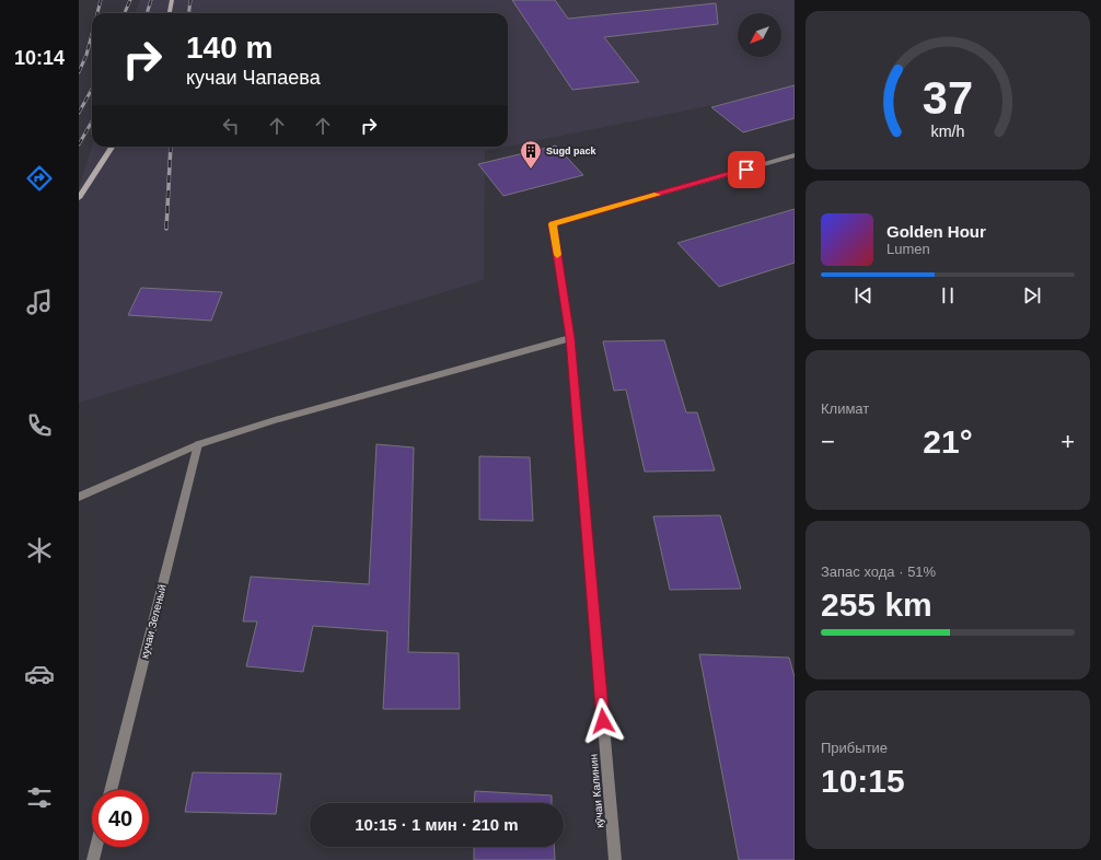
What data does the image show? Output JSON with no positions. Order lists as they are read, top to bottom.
{
  "streets": {
    "street": ["кучаи Зеленый", "кӯчаи Калинин"]
  },
  "places": {
    "building": ["Sugd pack"]
  },
  "north": "bottom left",
  "page": {
    "tabs": "10:14",
    "turn": ["140 m", "кучаи Чапаева"],
    "song": ["Golden Hour", "Lumen"],
    "tile": [
      "Климат",
      ["Запас хода · 51%", "255 km"],
      ["Прибытие", "10:15"]
    ],
    "heat": ["−", "21°", "+"],
    "limit": "40",
    "trip": "10:15 · 1 мин · 210 m",
    "gauge": ["37", "km/h"]
  }
}
